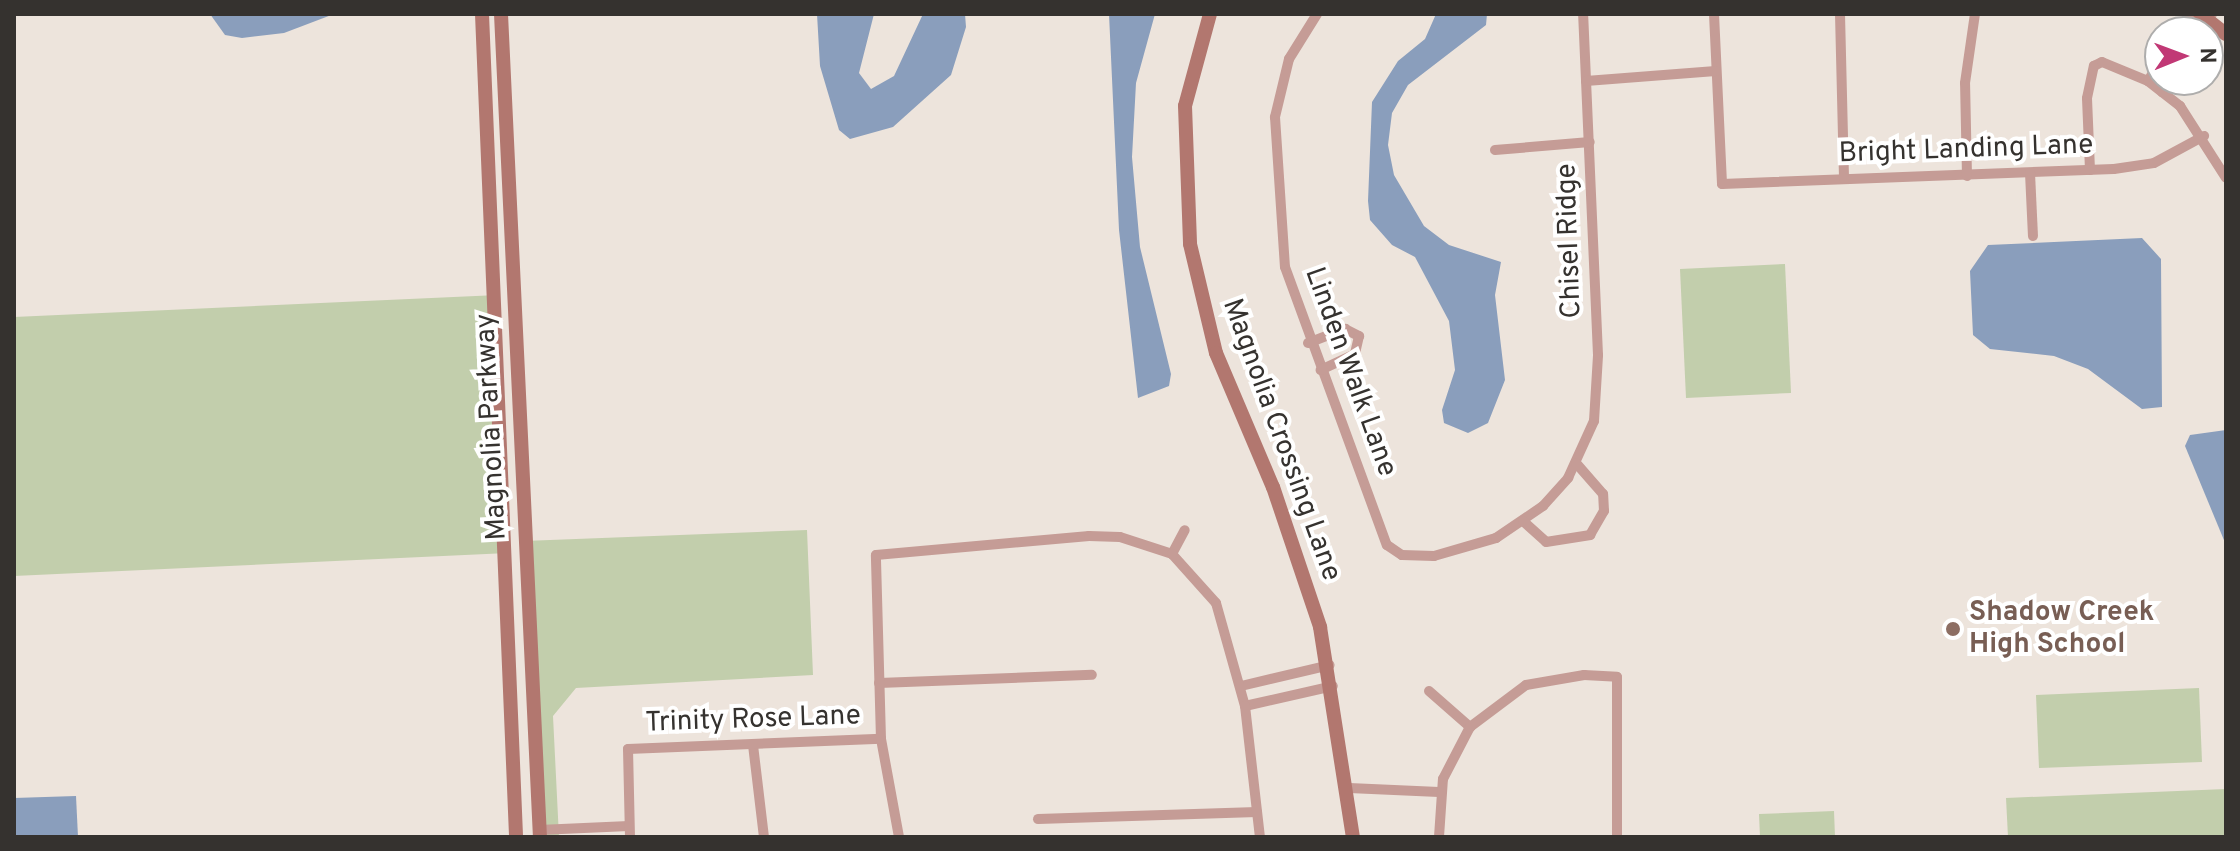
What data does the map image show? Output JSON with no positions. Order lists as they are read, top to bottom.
{
  "streets": {
    "main road": ["Magnolia Parkway", "Magnolia Crossing Lane"],
    "street": [
      "Bright Landing Lane",
      "Chisel Ridge",
      "Linden Walk Lane",
      "Trinity Rose Lane"
    ]
  },
  "places": ["Shadow Creek High School"],
  "north": "right"
}
